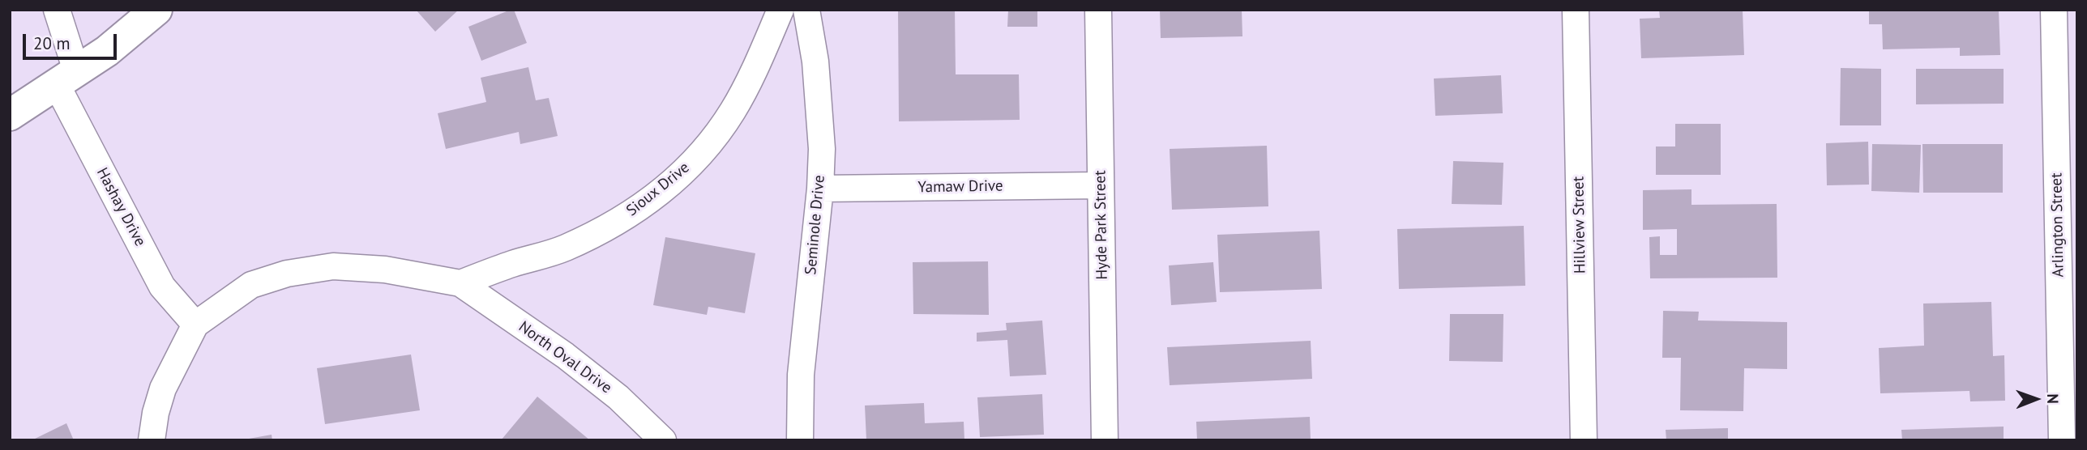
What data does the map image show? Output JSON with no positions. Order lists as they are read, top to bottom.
{
  "streets": {
    "street": [
      "Yamaw Drive",
      "Sioux Drive",
      "Hashay Drive",
      "Seminole Drive",
      "Hyde Park Street",
      "Hillview Street",
      "Arlington Street",
      "North Oval Drive"
    ]
  },
  "crossings": [
    ["Yamaw Drive", "Seminole Drive"],
    ["Yamaw Drive", "Hyde Park Street"],
    ["Sioux Drive", "North Oval Drive"]
  ],
  "scale_bar": "20 m",
  "north": "right"
}
